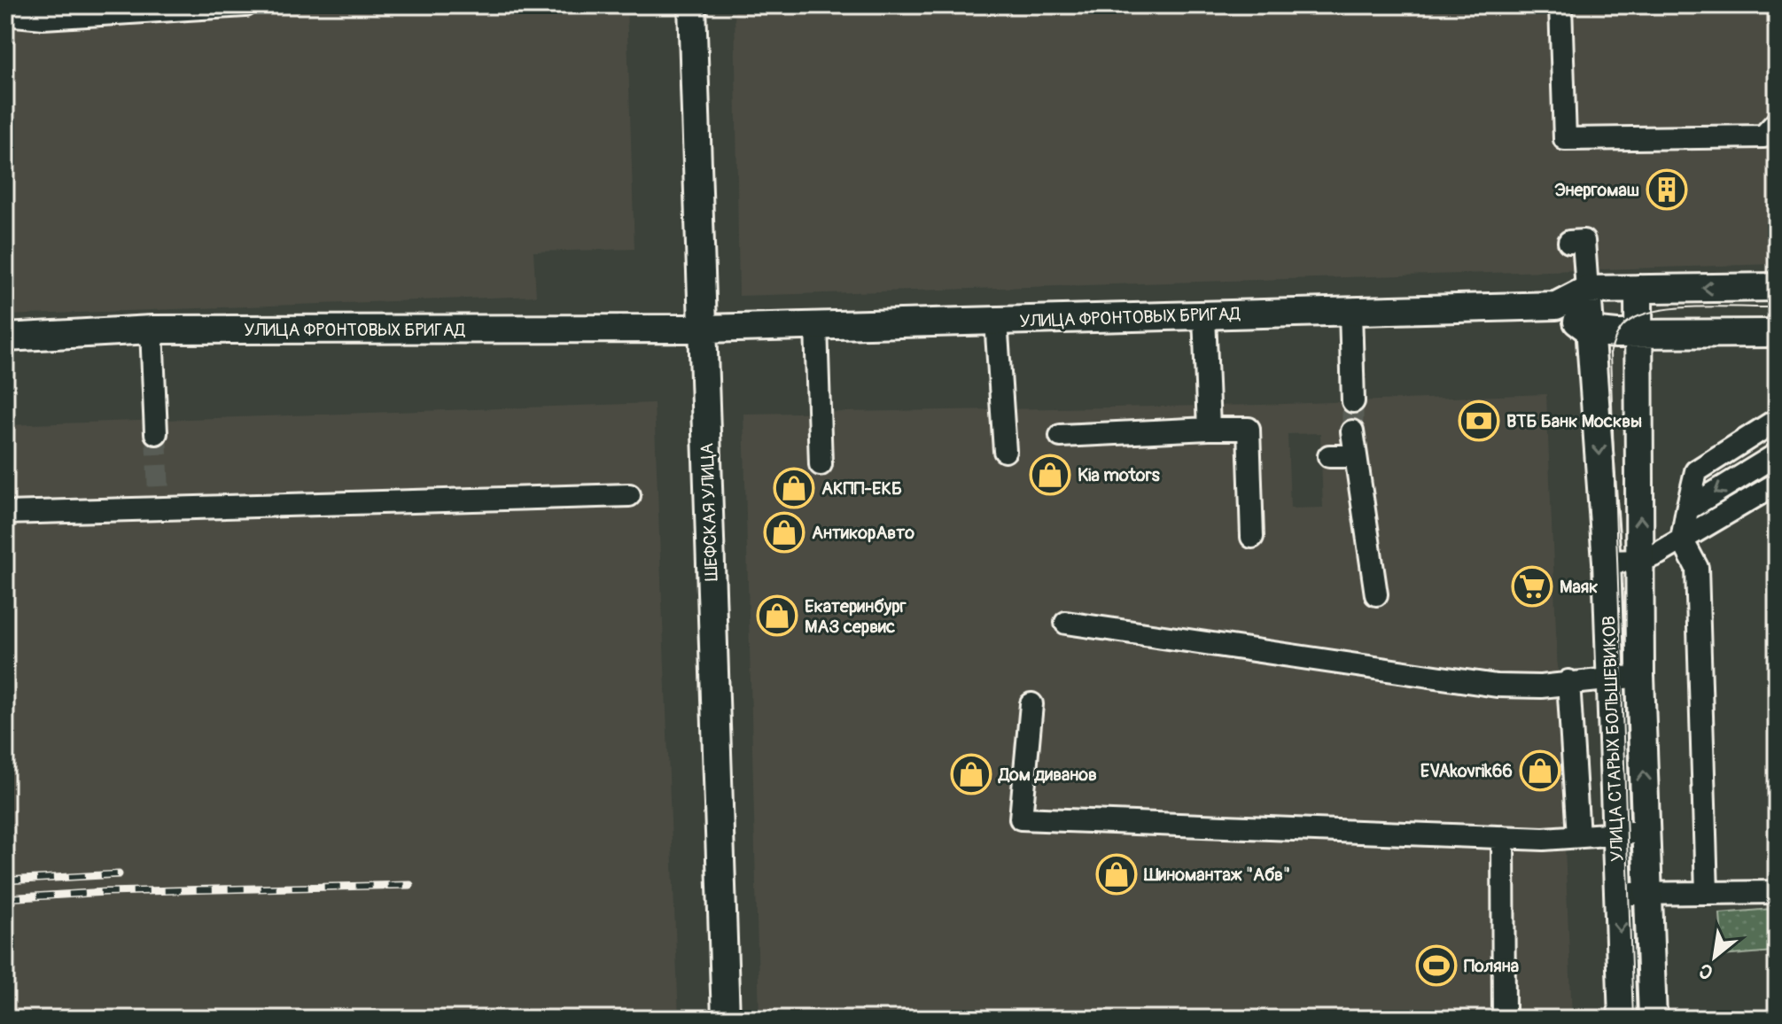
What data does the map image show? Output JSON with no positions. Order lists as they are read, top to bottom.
{
  "streets": {
    "main road": ["УЛИЦА ФРОНТОВЫХ БРИГАД", "ШЕФСКАЯ УЛИЦА", "УЛИЦА СТАРЫХ БОЛЬШЕВИКОВ"]
  },
  "crossings": [
    ["УЛИЦА ФРОНТОВЫХ БРИГАД", "ШЕФСКАЯ УЛИЦА"],
    ["УЛИЦА ФРОНТОВЫХ БРИГАД", "УЛИЦА СТАРЫХ БОЛЬШЕВИКОВ"]
  ],
  "places": {
    "building": ["Энергомаш"],
    "bank": ["ВТБ Банк Москвы"],
    "shop": [
      "Kia motors",
      "АКПП-ЕКБ",
      "АнтикорАвто",
      "Екатеринбург МАЗ сервис",
      "EVAkovrik66",
      "Дом диванов",
      "Шиномантаж \"Абв\""
    ],
    "supermarket": ["Маяк"],
    "sports": ["Поляна"]
  },
  "north": "bottom left"
}
